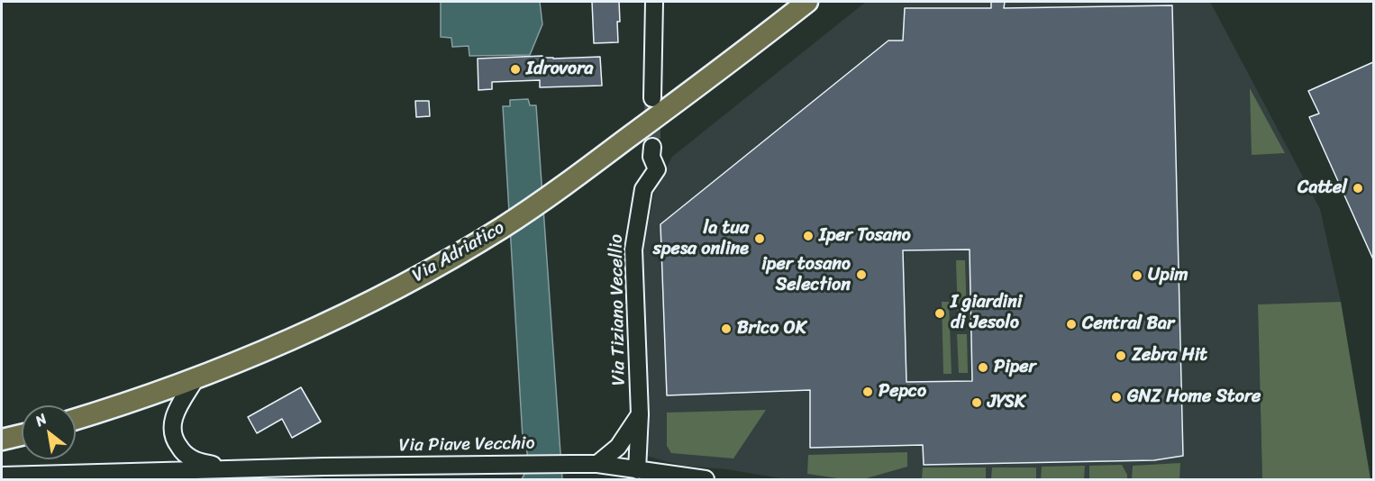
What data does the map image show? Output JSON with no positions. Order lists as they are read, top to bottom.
{
  "streets": {
    "main road": ["Via Adriatico"],
    "street": ["Via Tiziano Vecellio", "Via Piave Vecchio"]
  },
  "crossings": [
    ["Via Adriatico", "Via Piave Vecchio"],
    ["Via Tiziano Vecellio", "Via Piave Vecchio"]
  ],
  "places": [
    "Idrovora",
    "Cattel",
    "Iper Tosano",
    "la tua spesa online",
    "iper tosano Selection",
    "Upim",
    "I giardini di Jesolo",
    "Central Bar",
    "Brico OK",
    "Zebra Hit",
    "Piper",
    "Pepco",
    "GNZ Home Store",
    "JYSK"
  ],
  "north": "top left"
}
